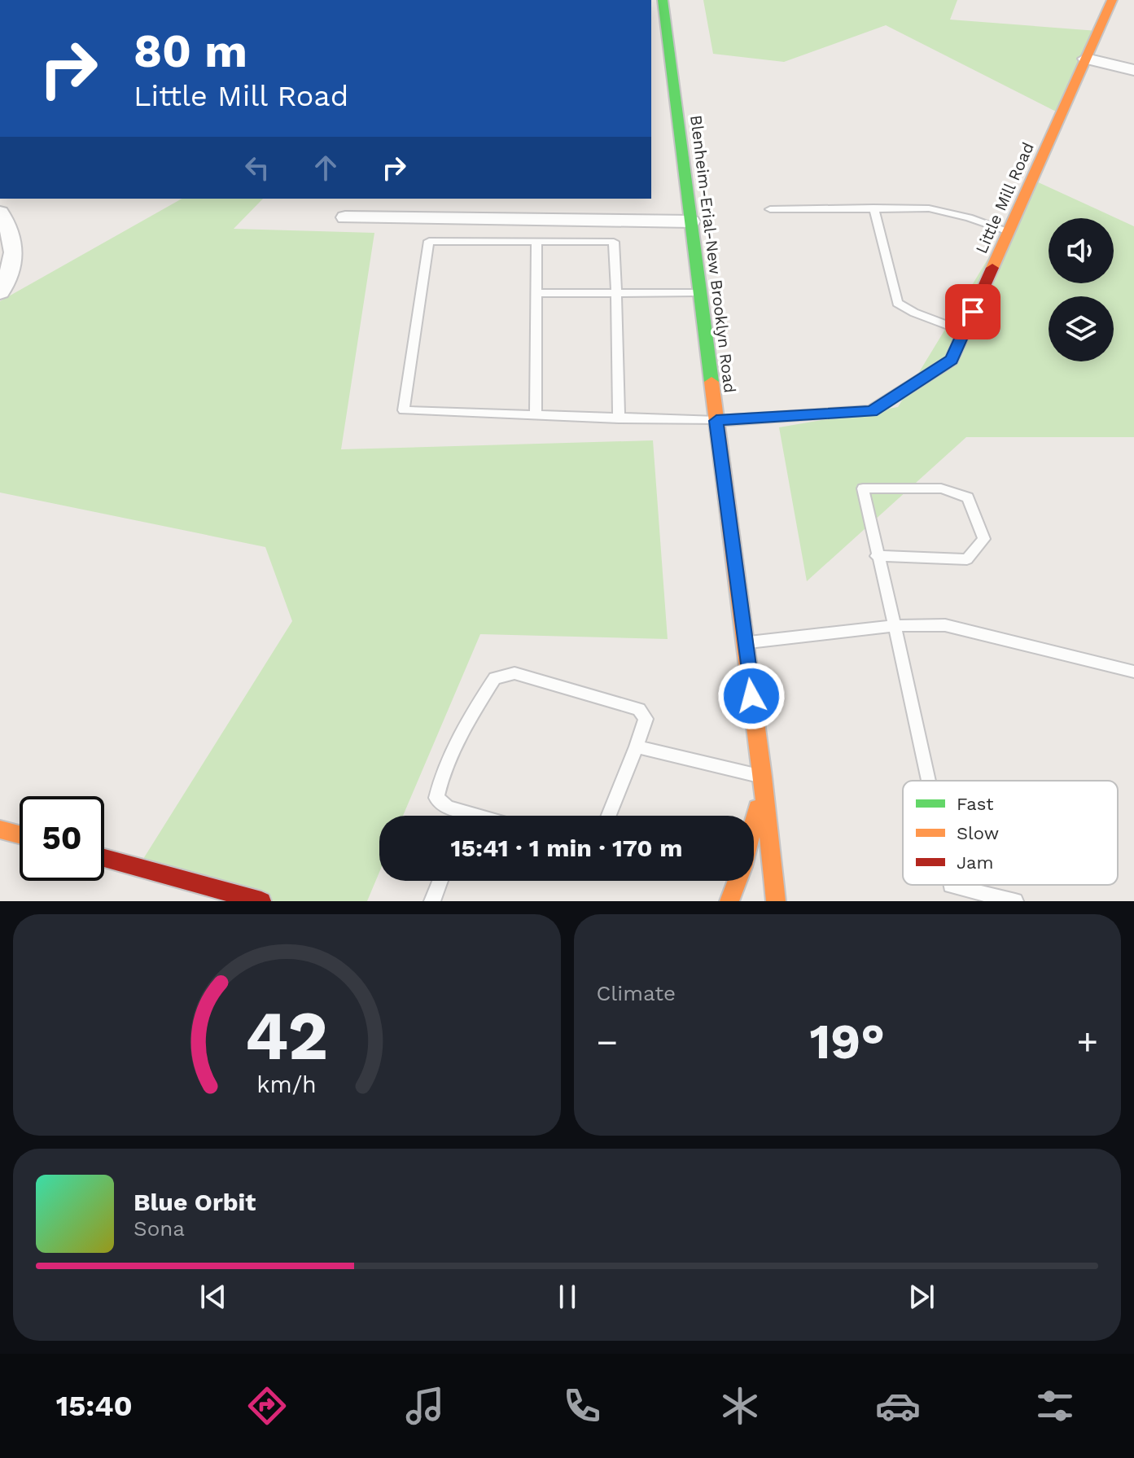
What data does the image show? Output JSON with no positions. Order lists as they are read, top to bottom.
{
  "streets": {
    "main road": ["Little Mill Road", "Blenheim-Erial-New Brooklyn Road"]
  },
  "crossings": [
    ["Little Mill Road", "Blenheim-Erial-New Brooklyn Road"]
  ],
  "legend": ["Fast", "Slow", "Jam"],
  "page": {
    "turn": ["80 m", "Little Mill Road"],
    "limit": "50",
    "trip": "15:41 · 1 min · 170 m",
    "tile": "Climate",
    "heat": ["−", "19°", "+"],
    "song": ["Blue Orbit", "Sona"],
    "tabs": "15:40",
    "gauge": ["42", "km/h"]
  }
}
